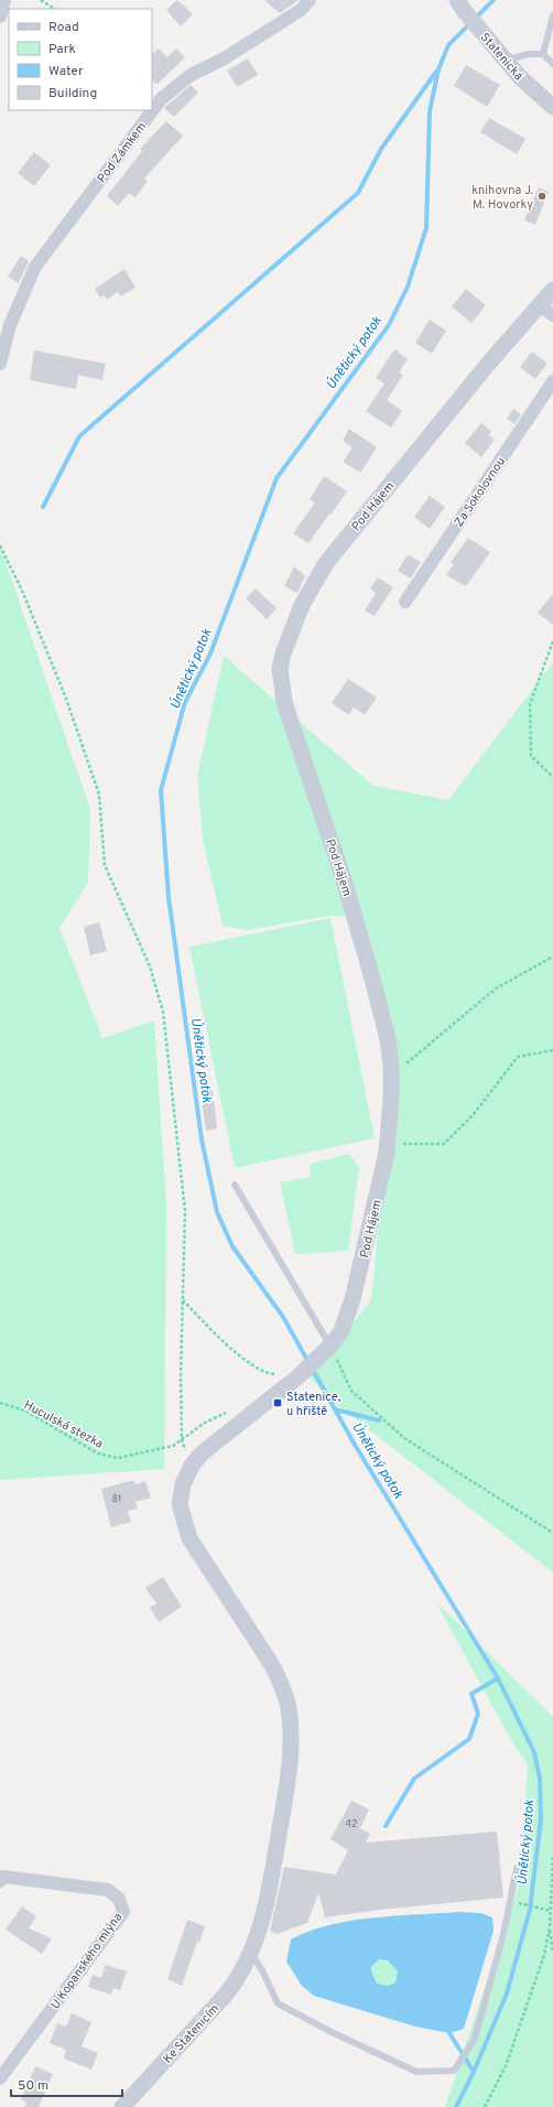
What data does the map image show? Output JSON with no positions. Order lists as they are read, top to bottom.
{
  "streets": {
    "street": [
      "Statenická",
      "Pod Zámkem",
      "Za Sokolovnou",
      "Pod Hájem",
      "U Kopanského mlýna",
      "Ke Statenicím"
    ],
    "path": ["Huculská stezka"]
  },
  "crossings": [
    ["Pod Hájem", "Ke Statenicím"]
  ],
  "water": ["Únětický potok"],
  "places": {
    "other": ["knihovna J. M. Hovorky"],
    "transit": ["Statenice, u hřiště"]
  },
  "house_numbers": ["81", "42"],
  "legend": [
    "Road",
    "Park",
    "Water",
    "Building"
  ],
  "scale_bar": "50 m"
}
